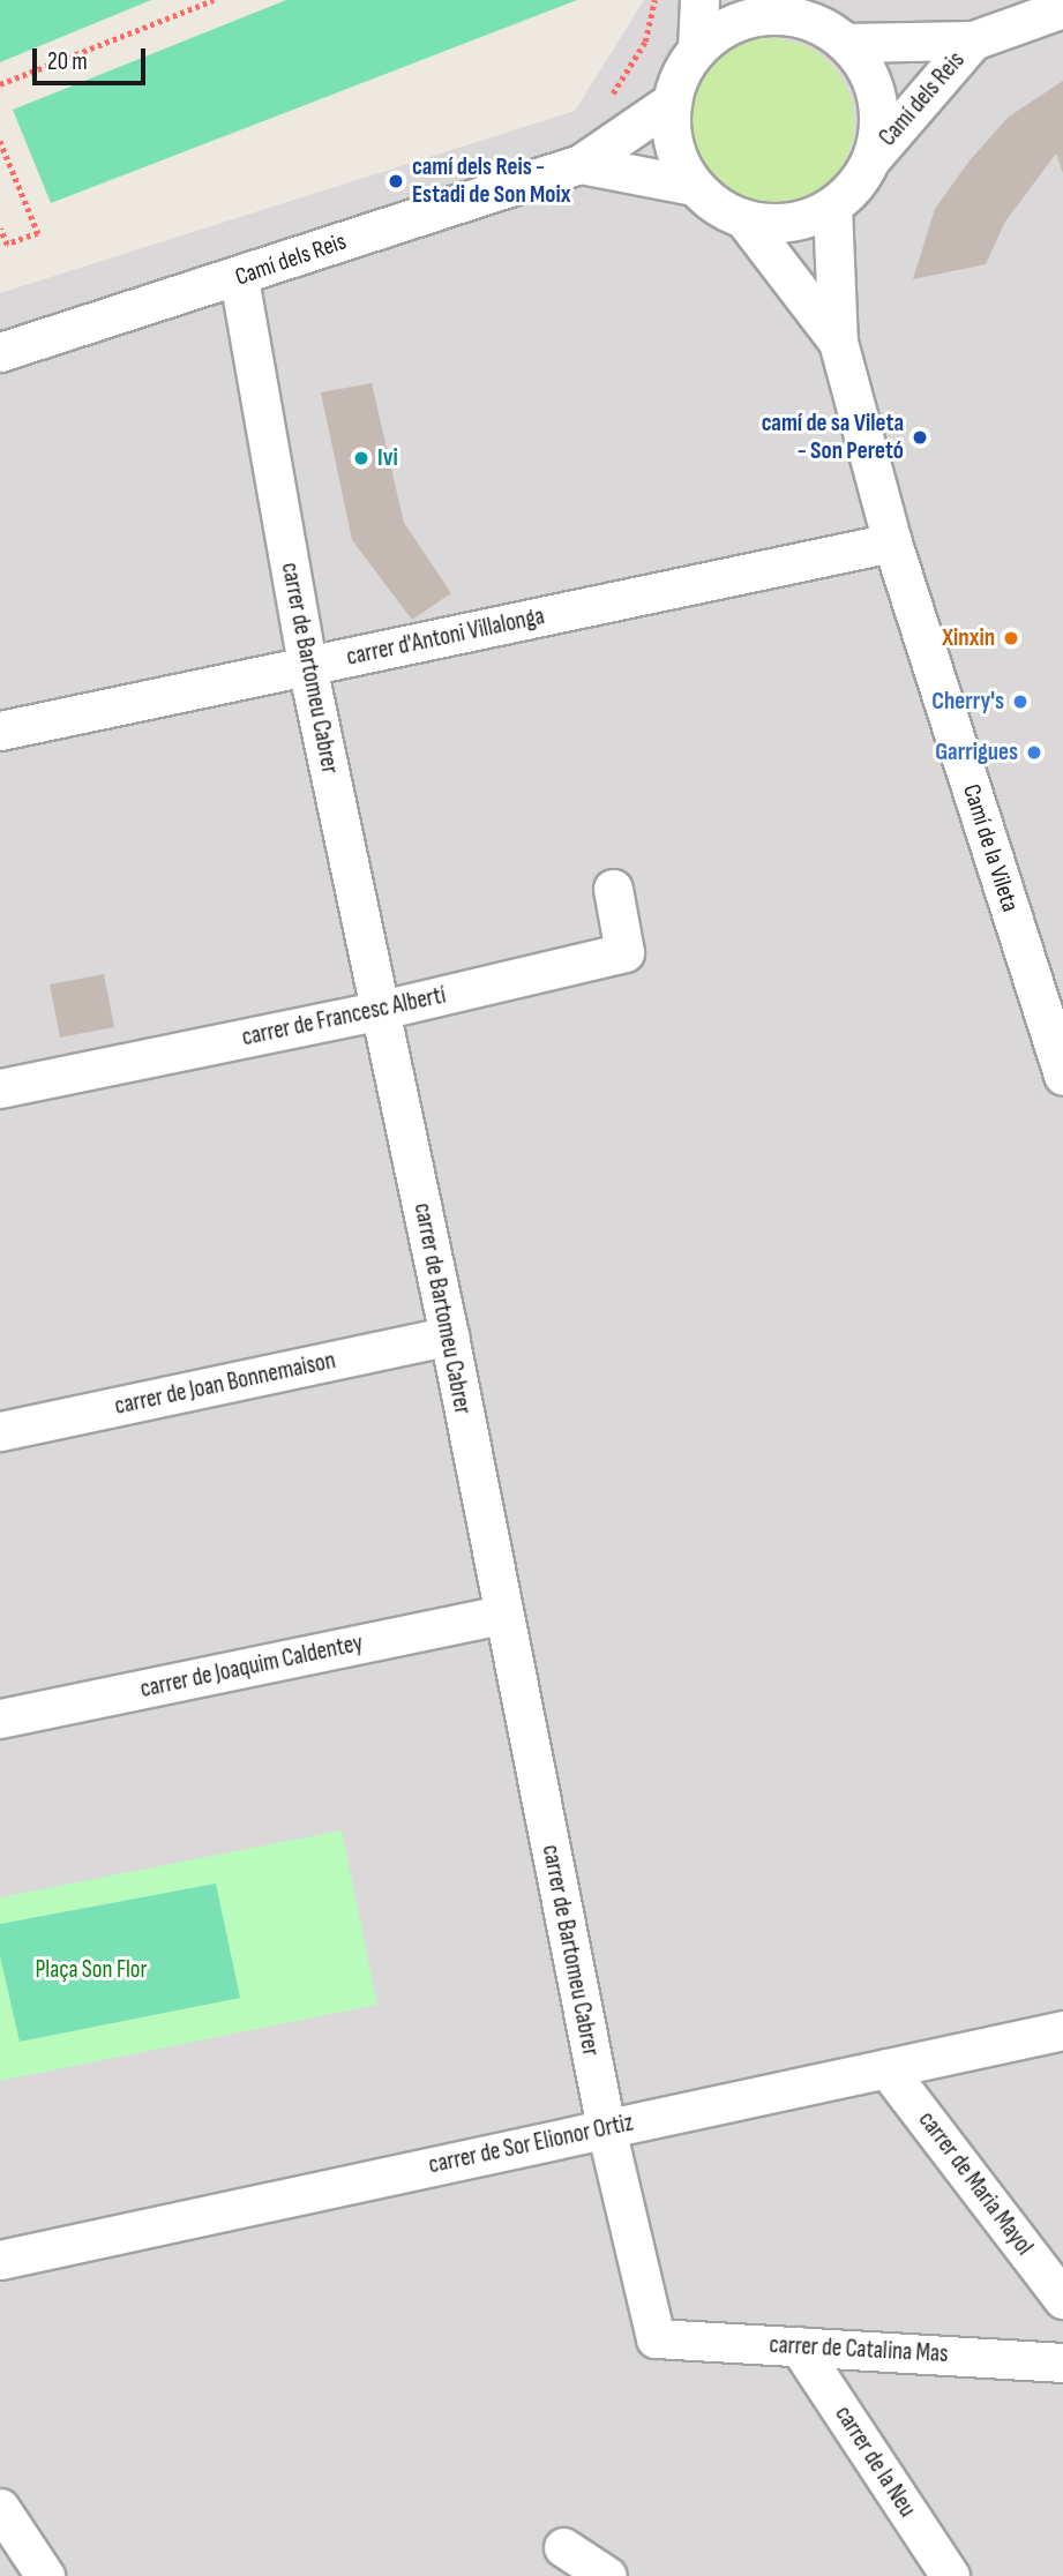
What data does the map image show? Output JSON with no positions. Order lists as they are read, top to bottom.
{
  "streets": {
    "street": [
      "Camí dels Reis",
      "carrer d'Antoni Villalonga",
      "carrer de Bartomeu Cabrer",
      "Camí de la Vileta",
      "carrer de Francesc Albertí",
      "carrer de Joan Bonnemaison",
      "carrer de Joaquim Caldentey",
      "carrer de Sor Elionor Ortiz",
      "carrer de Maria Mayol",
      "carrer de Catalina Mas",
      "carrer de la Neu"
    ]
  },
  "crossings": [
    ["Camí dels Reis", "carrer de Bartomeu Cabrer"],
    ["Camí dels Reis", "Camí de la Vileta"],
    ["carrer d'Antoni Villalonga", "carrer de Bartomeu Cabrer"],
    ["carrer d'Antoni Villalonga", "Camí de la Vileta"],
    ["carrer de Bartomeu Cabrer", "carrer de Francesc Albertí"],
    ["carrer de Bartomeu Cabrer", "carrer de Joan Bonnemaison"],
    ["carrer de Bartomeu Cabrer", "carrer de Joaquim Caldentey"],
    ["carrer de Bartomeu Cabrer", "carrer de Sor Elionor Ortiz"],
    ["carrer de Bartomeu Cabrer", "carrer de Catalina Mas"],
    ["carrer de Sor Elionor Ortiz", "carrer de Maria Mayol"],
    ["carrer de Catalina Mas", "carrer de la Neu"]
  ],
  "parks": ["Plaça Son Flor"],
  "places": [
    "camí dels Reis - Estadi de Son Moix",
    "camí de sa Vileta - Son Peretó",
    "Ivi",
    "Xinxin",
    "Cherry's",
    "Garrigues"
  ],
  "scale_bar": "20 m"
}
